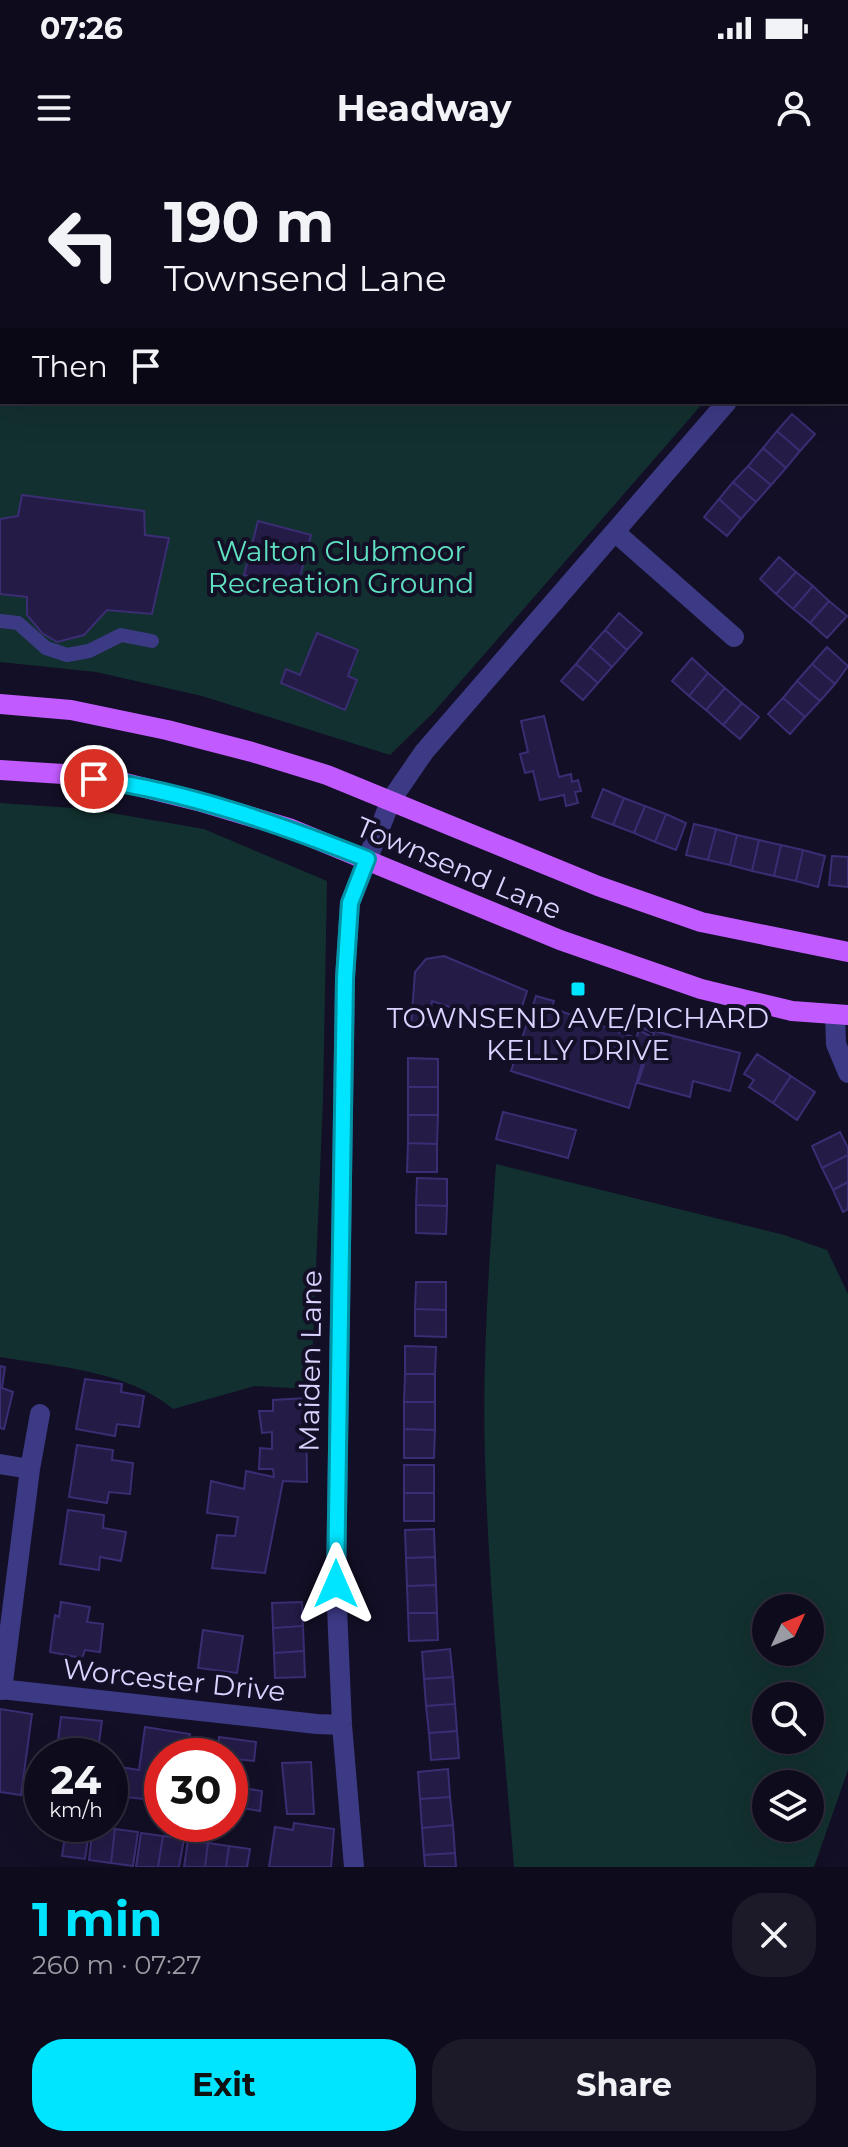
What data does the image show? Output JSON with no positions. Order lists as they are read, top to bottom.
{
  "streets": {
    "main road": ["Townsend Lane"],
    "street": ["Maiden Lane", "Worcester Drive"]
  },
  "crossings": [
    ["Townsend Lane", "Maiden Lane"],
    ["Maiden Lane", "Worcester Drive"]
  ],
  "parks": ["Walton Clubmoor Recreation Ground"],
  "places": {
    "transit": ["TOWNSEND AVE/RICHARD KELLY DRIVE"]
  },
  "north": "top right",
  "page": {
    "status": "07:26",
    "header": "Headway",
    "turn": ["190 m", "Townsend Lane"],
    "then": "Then",
    "speed": "24 km/h",
    "limit": "30",
    "heading": ["1 min", "260 m · 07:27"],
    "buttons": ["Exit", "Share"]
  }
}
